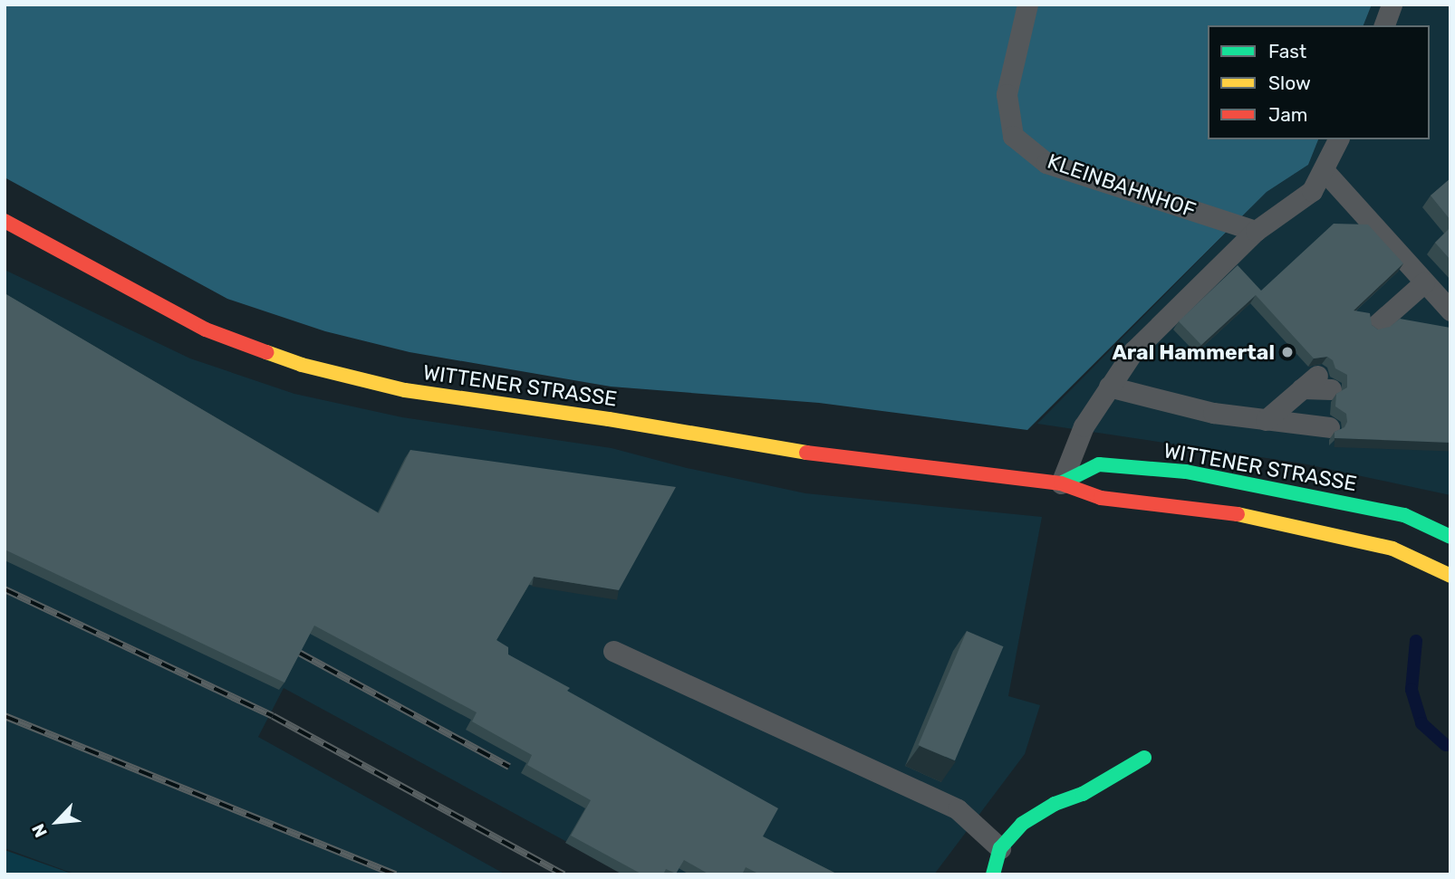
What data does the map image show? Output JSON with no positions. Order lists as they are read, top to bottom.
{
  "streets": {
    "main road": ["WITTENER STRASSE"],
    "lane": ["KLEINBAHNHOF"]
  },
  "places": ["Aral Hammertal"],
  "legend": ["Fast", "Slow", "Jam"],
  "north": "bottom left"
}
